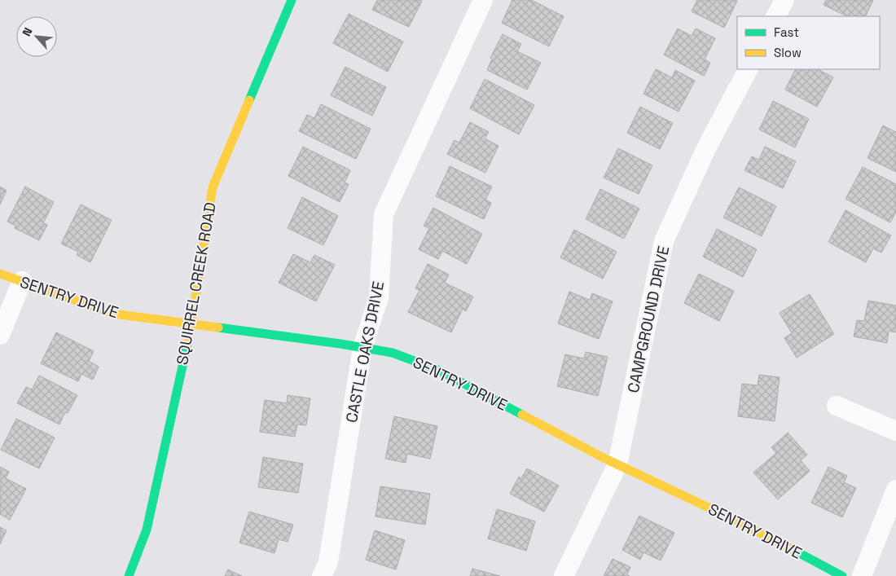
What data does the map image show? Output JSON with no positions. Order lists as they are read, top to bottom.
{
  "streets": {
    "street": [
      "SQUIRREL CREEK ROAD",
      "SENTRY DRIVE",
      "CAMPGROUND DRIVE",
      "CASTLE OAKS DRIVE"
    ]
  },
  "crossings": [
    ["SQUIRREL CREEK ROAD", "SENTRY DRIVE"],
    ["SENTRY DRIVE", "CAMPGROUND DRIVE"],
    ["SENTRY DRIVE", "CASTLE OAKS DRIVE"]
  ],
  "legend": ["Fast", "Slow"],
  "north": "top left"
}
